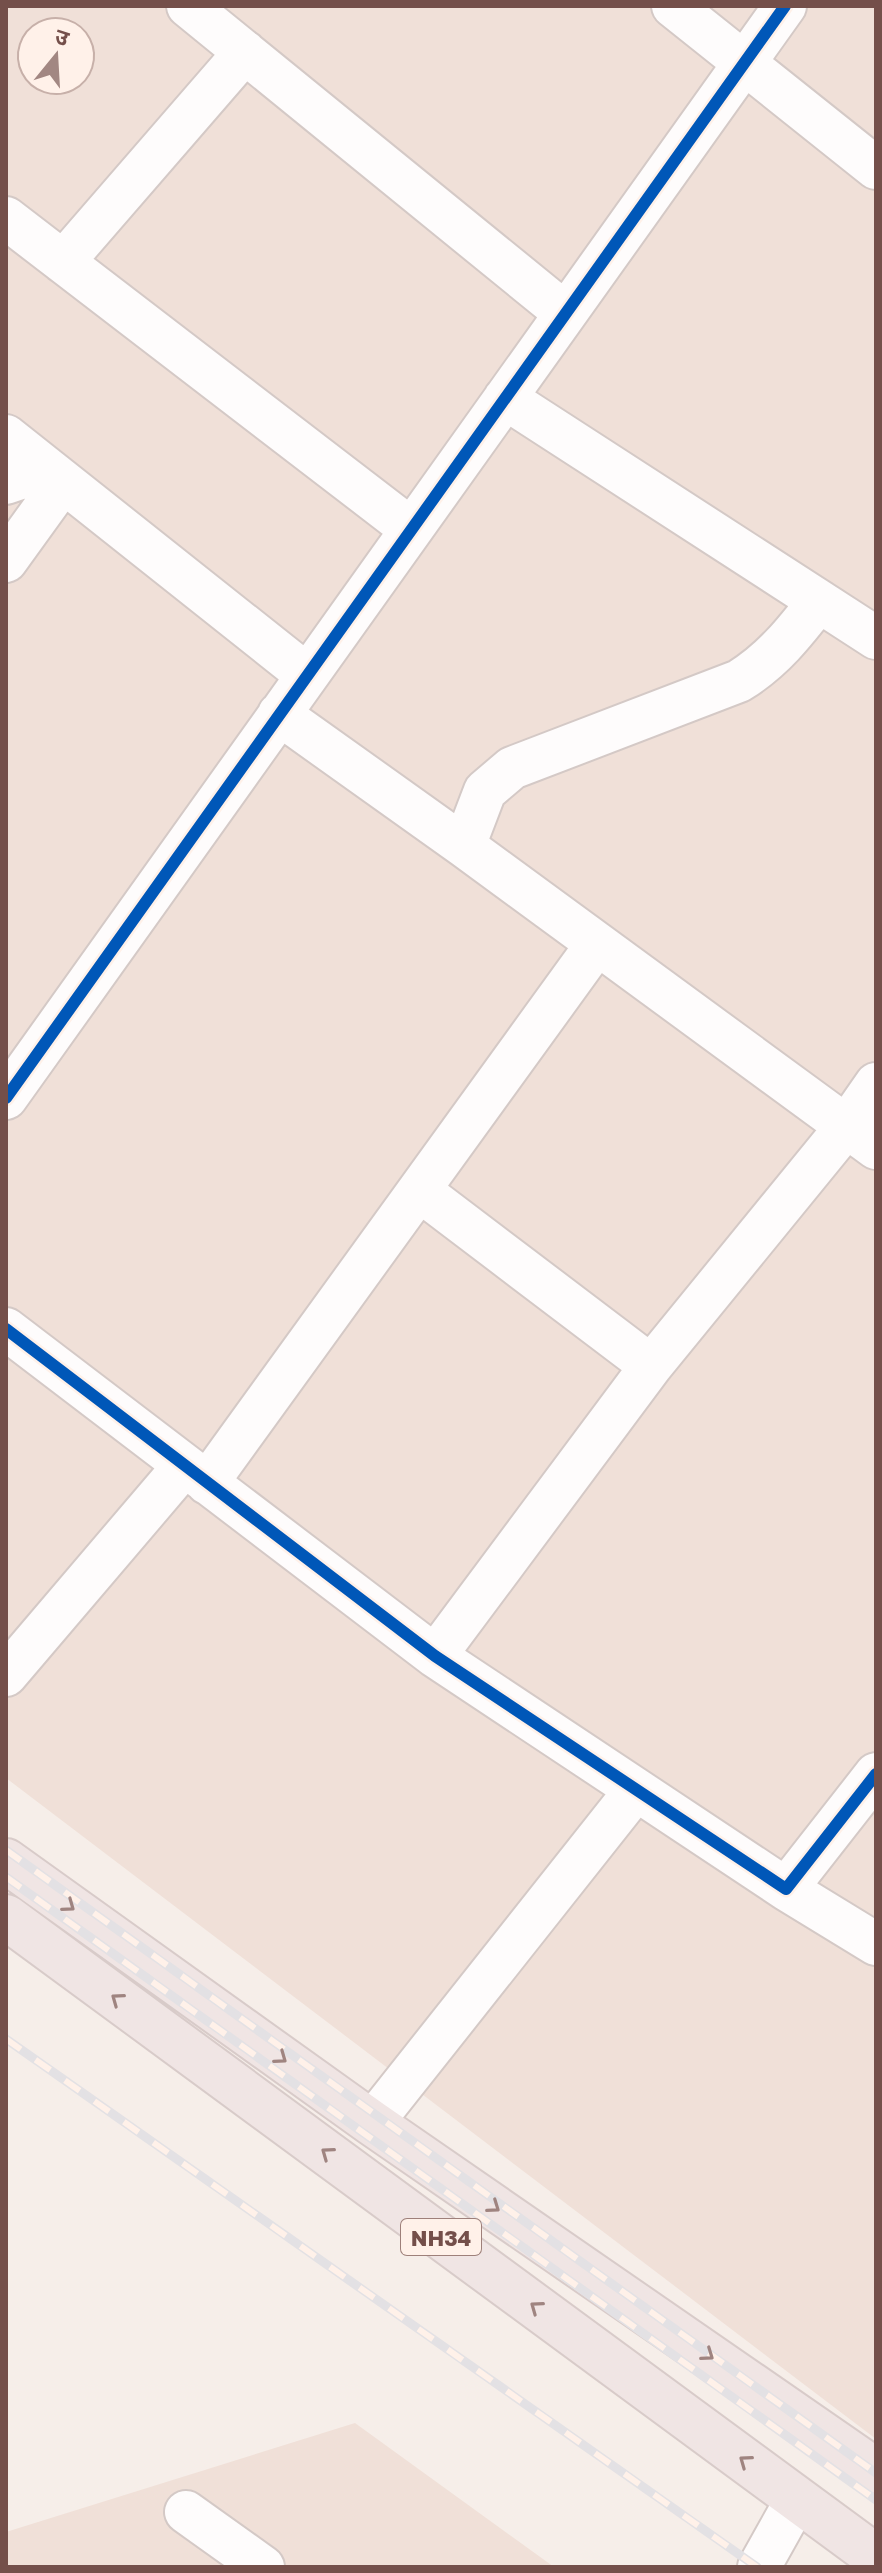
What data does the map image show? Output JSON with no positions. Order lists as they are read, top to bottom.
{
  "streets": {
    "highway": ["NH34"]
  },
  "north": "top"
}
